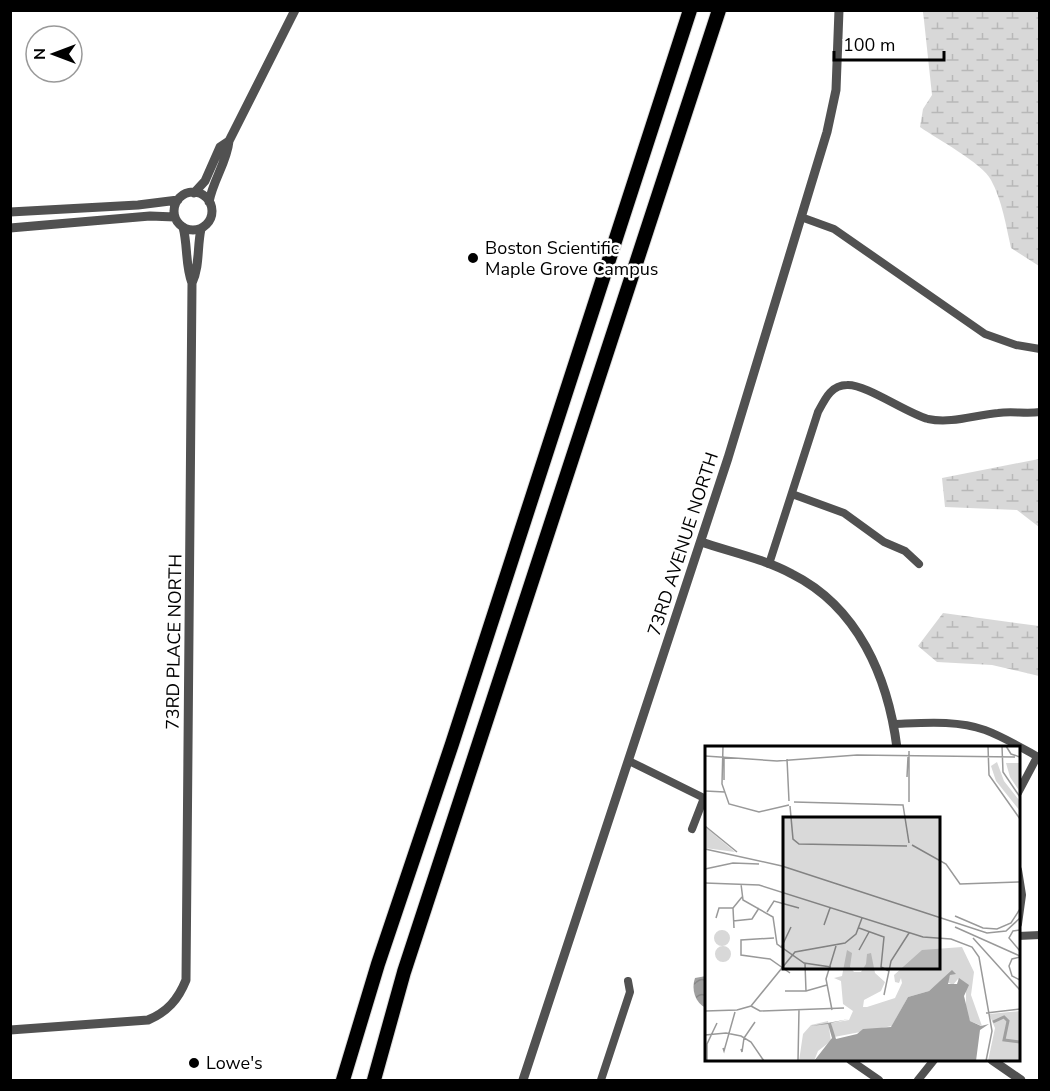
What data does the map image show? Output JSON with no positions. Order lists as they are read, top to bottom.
{
  "streets": {
    "street": ["73RD AVENUE NORTH", "73RD PLACE NORTH"]
  },
  "places": ["Boston Scientific Maple Grove Campus", "Lowe's"],
  "scale_bar": "100 m",
  "north": "left"
}
